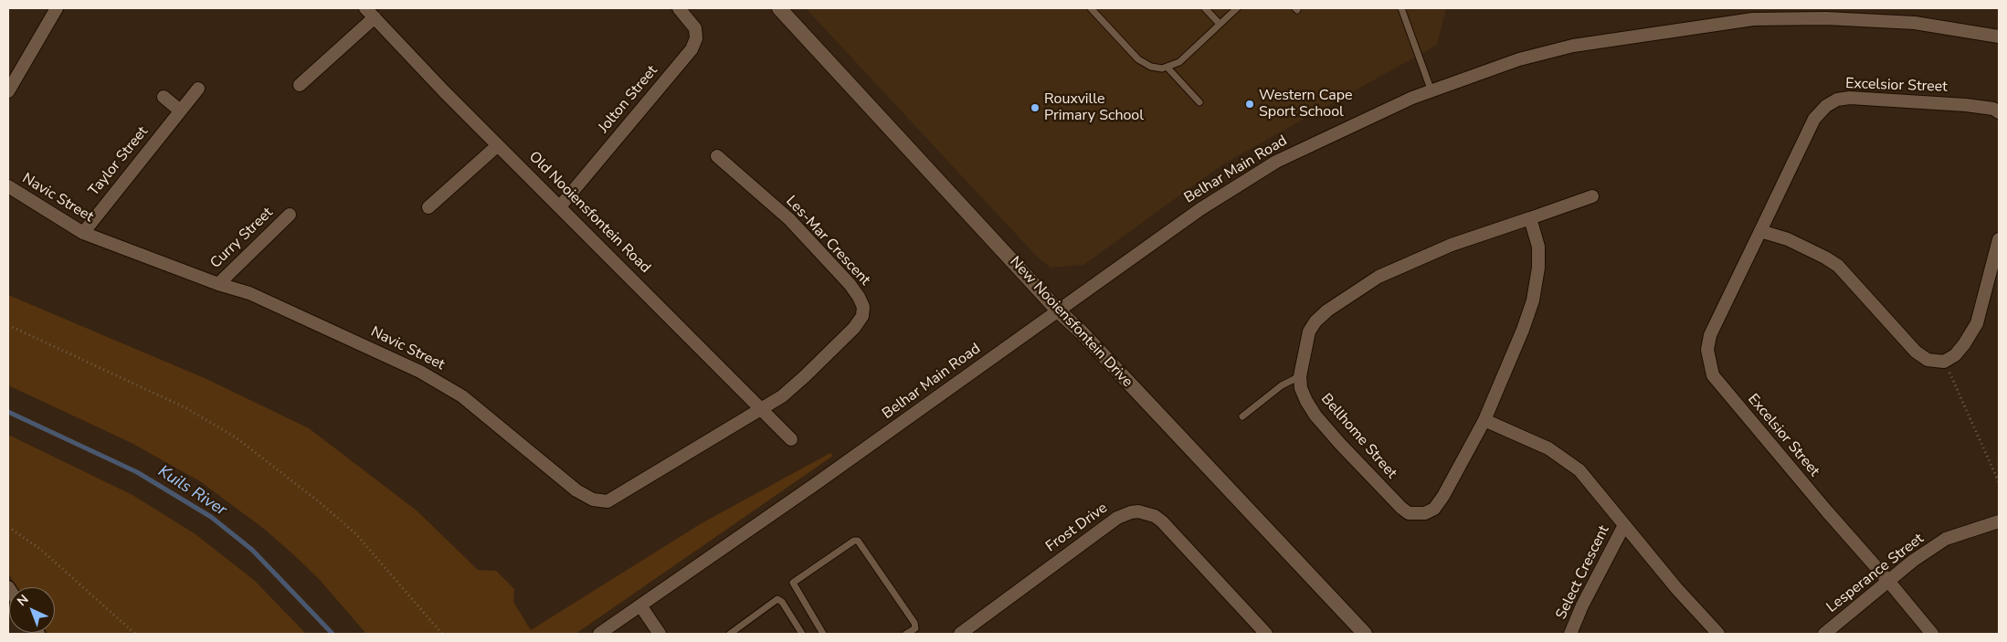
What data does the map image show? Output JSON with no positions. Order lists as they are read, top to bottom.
{
  "streets": {
    "street": [
      "Excelsior Street",
      "Jolton Street",
      "Taylor Street",
      "Belhar Main Road",
      "Navic Street",
      "Old Nooiensfontein Road",
      "Curry Street",
      "Les-Mar Crescent",
      "New Nooiensfontein Drive",
      "Bellhome Street",
      "Frost Drive",
      "Select Crescent",
      "Lesperance Street"
    ]
  },
  "crossings": [
    ["Excelsior Street", "Lesperance Street"],
    ["Jolton Street", "Old Nooiensfontein Road"],
    ["Taylor Street", "Navic Street"],
    ["Belhar Main Road", "New Nooiensfontein Drive"],
    ["Navic Street", "Old Nooiensfontein Road"],
    ["Navic Street", "Curry Street"],
    ["Navic Street", "Les-Mar Crescent"],
    ["Old Nooiensfontein Road", "Les-Mar Crescent"]
  ],
  "water": ["Kuils River"],
  "places": ["Western Cape Sport School", "Rouxville Primary School"],
  "north": "top left"
}
